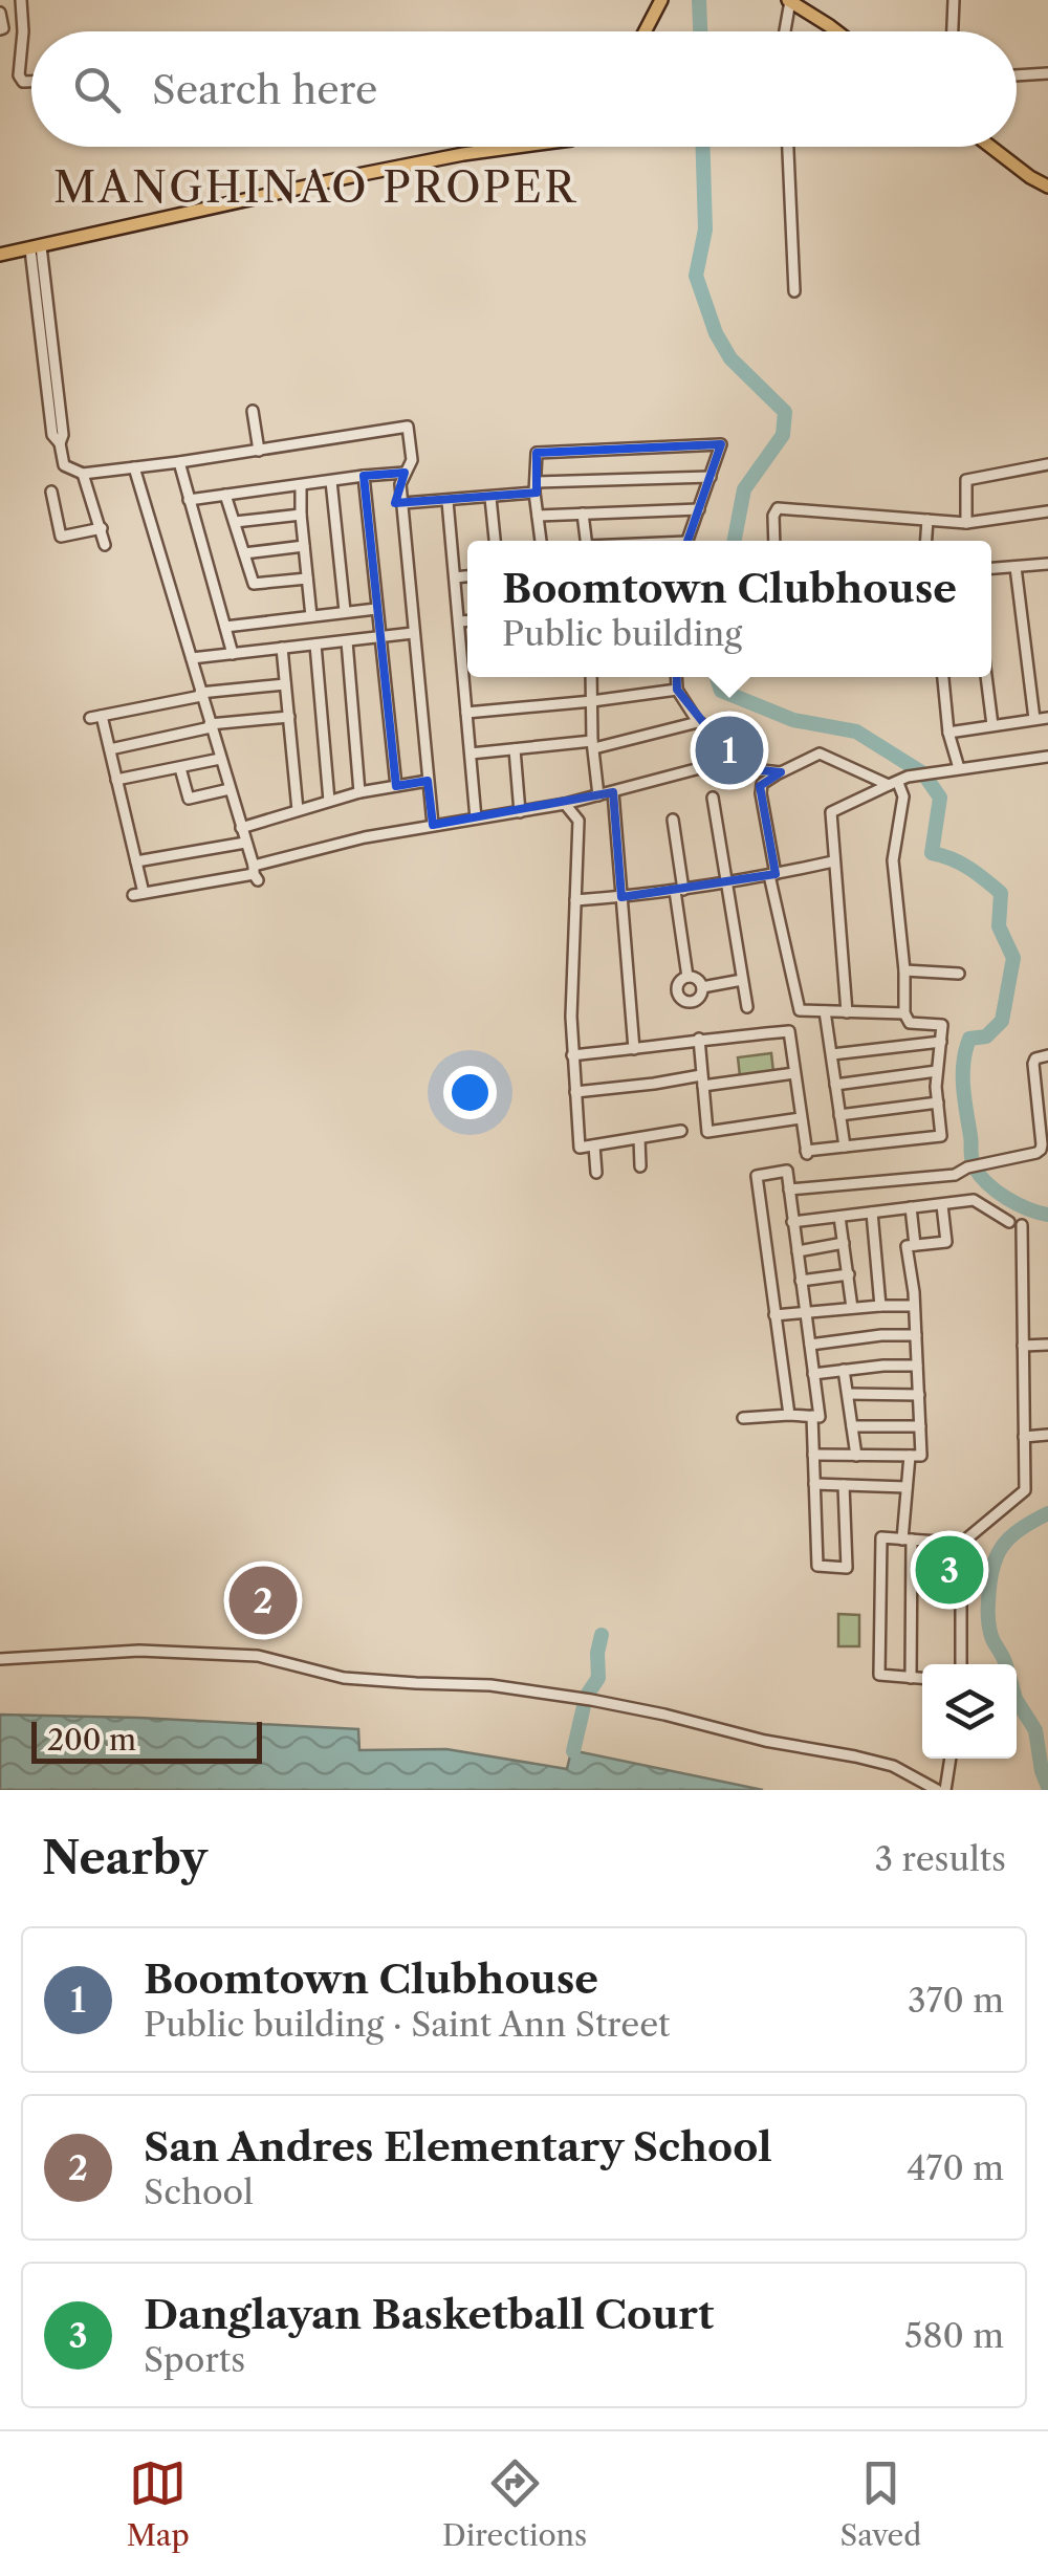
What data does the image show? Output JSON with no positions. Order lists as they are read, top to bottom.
{
  "districts": ["MANGHINAO PROPER"],
  "scale_bar": "200 m",
  "page": {
    "search": "Search here",
    "popup": ["Boomtown Clubhouse", "Public building"],
    "pins": ["1", "3", "2"],
    "scale": "200 m",
    "heading": ["Nearby", "3 results"],
    "list": [
      {
        "mark": "1",
        "name": "Boomtown Clubhouse",
        "note": "Public building · Saint Ann Street",
        "value": "370 m"
      },
      {
        "mark": "2",
        "name": "San Andres Elementary School",
        "note": "School",
        "value": "470 m"
      },
      {
        "mark": "3",
        "name": "Danglayan Basketball Court",
        "note": "Sports",
        "value": "580 m"
      }
    ],
    "nav": ["Map", "Directions", "Saved"]
  }
}
